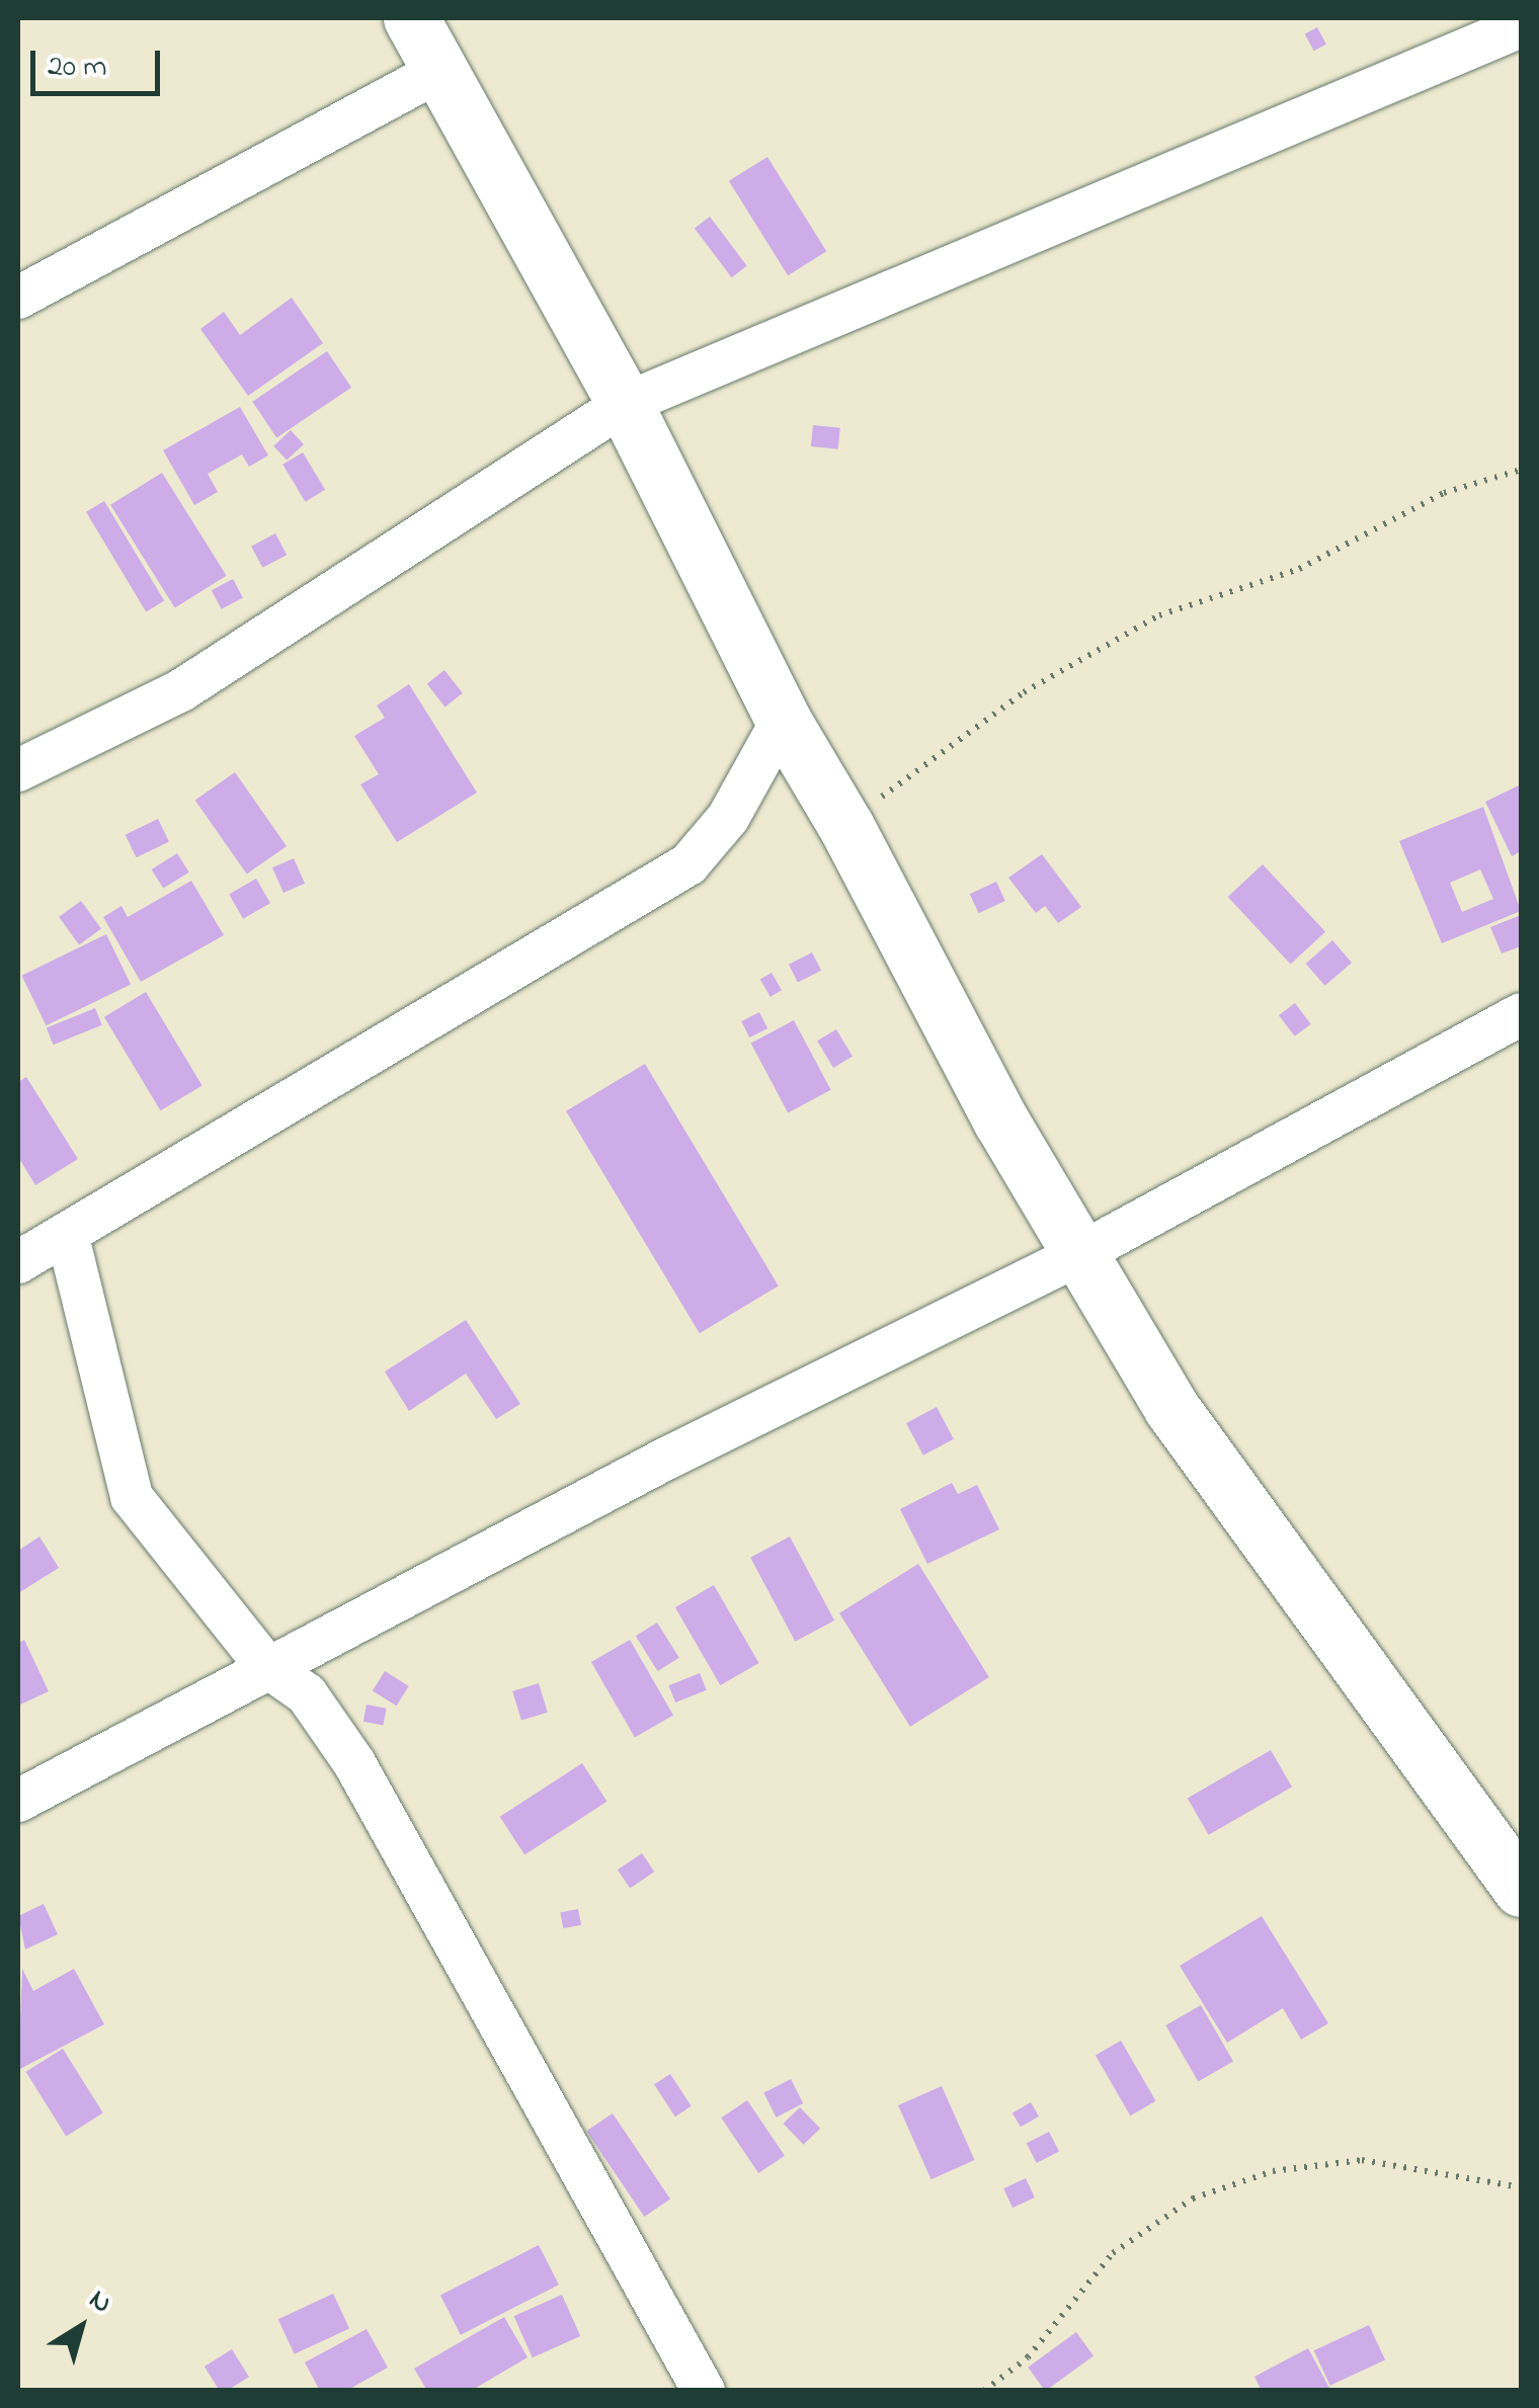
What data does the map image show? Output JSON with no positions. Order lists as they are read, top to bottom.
{
  "scale_bar": "20 m",
  "north": "top right"
}
